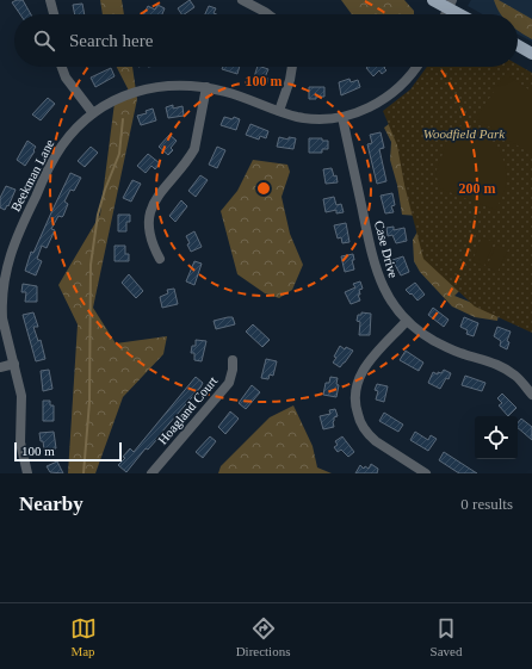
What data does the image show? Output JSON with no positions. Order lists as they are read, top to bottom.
{
  "streets": {
    "street": ["Beekman Lane", "Case Drive", "Hoagland Court"]
  },
  "crossings": [
    ["Beekman Lane", "Case Drive"]
  ],
  "parks": ["Woodfield Park"],
  "scale_bar": "100 m",
  "page": {
    "search": "Search here",
    "scale": "100 m",
    "heading": ["Nearby", "0 results"],
    "nav": ["Map", "Directions", "Saved"]
  },
  "rings": ["100 m", "200 m"]
}
